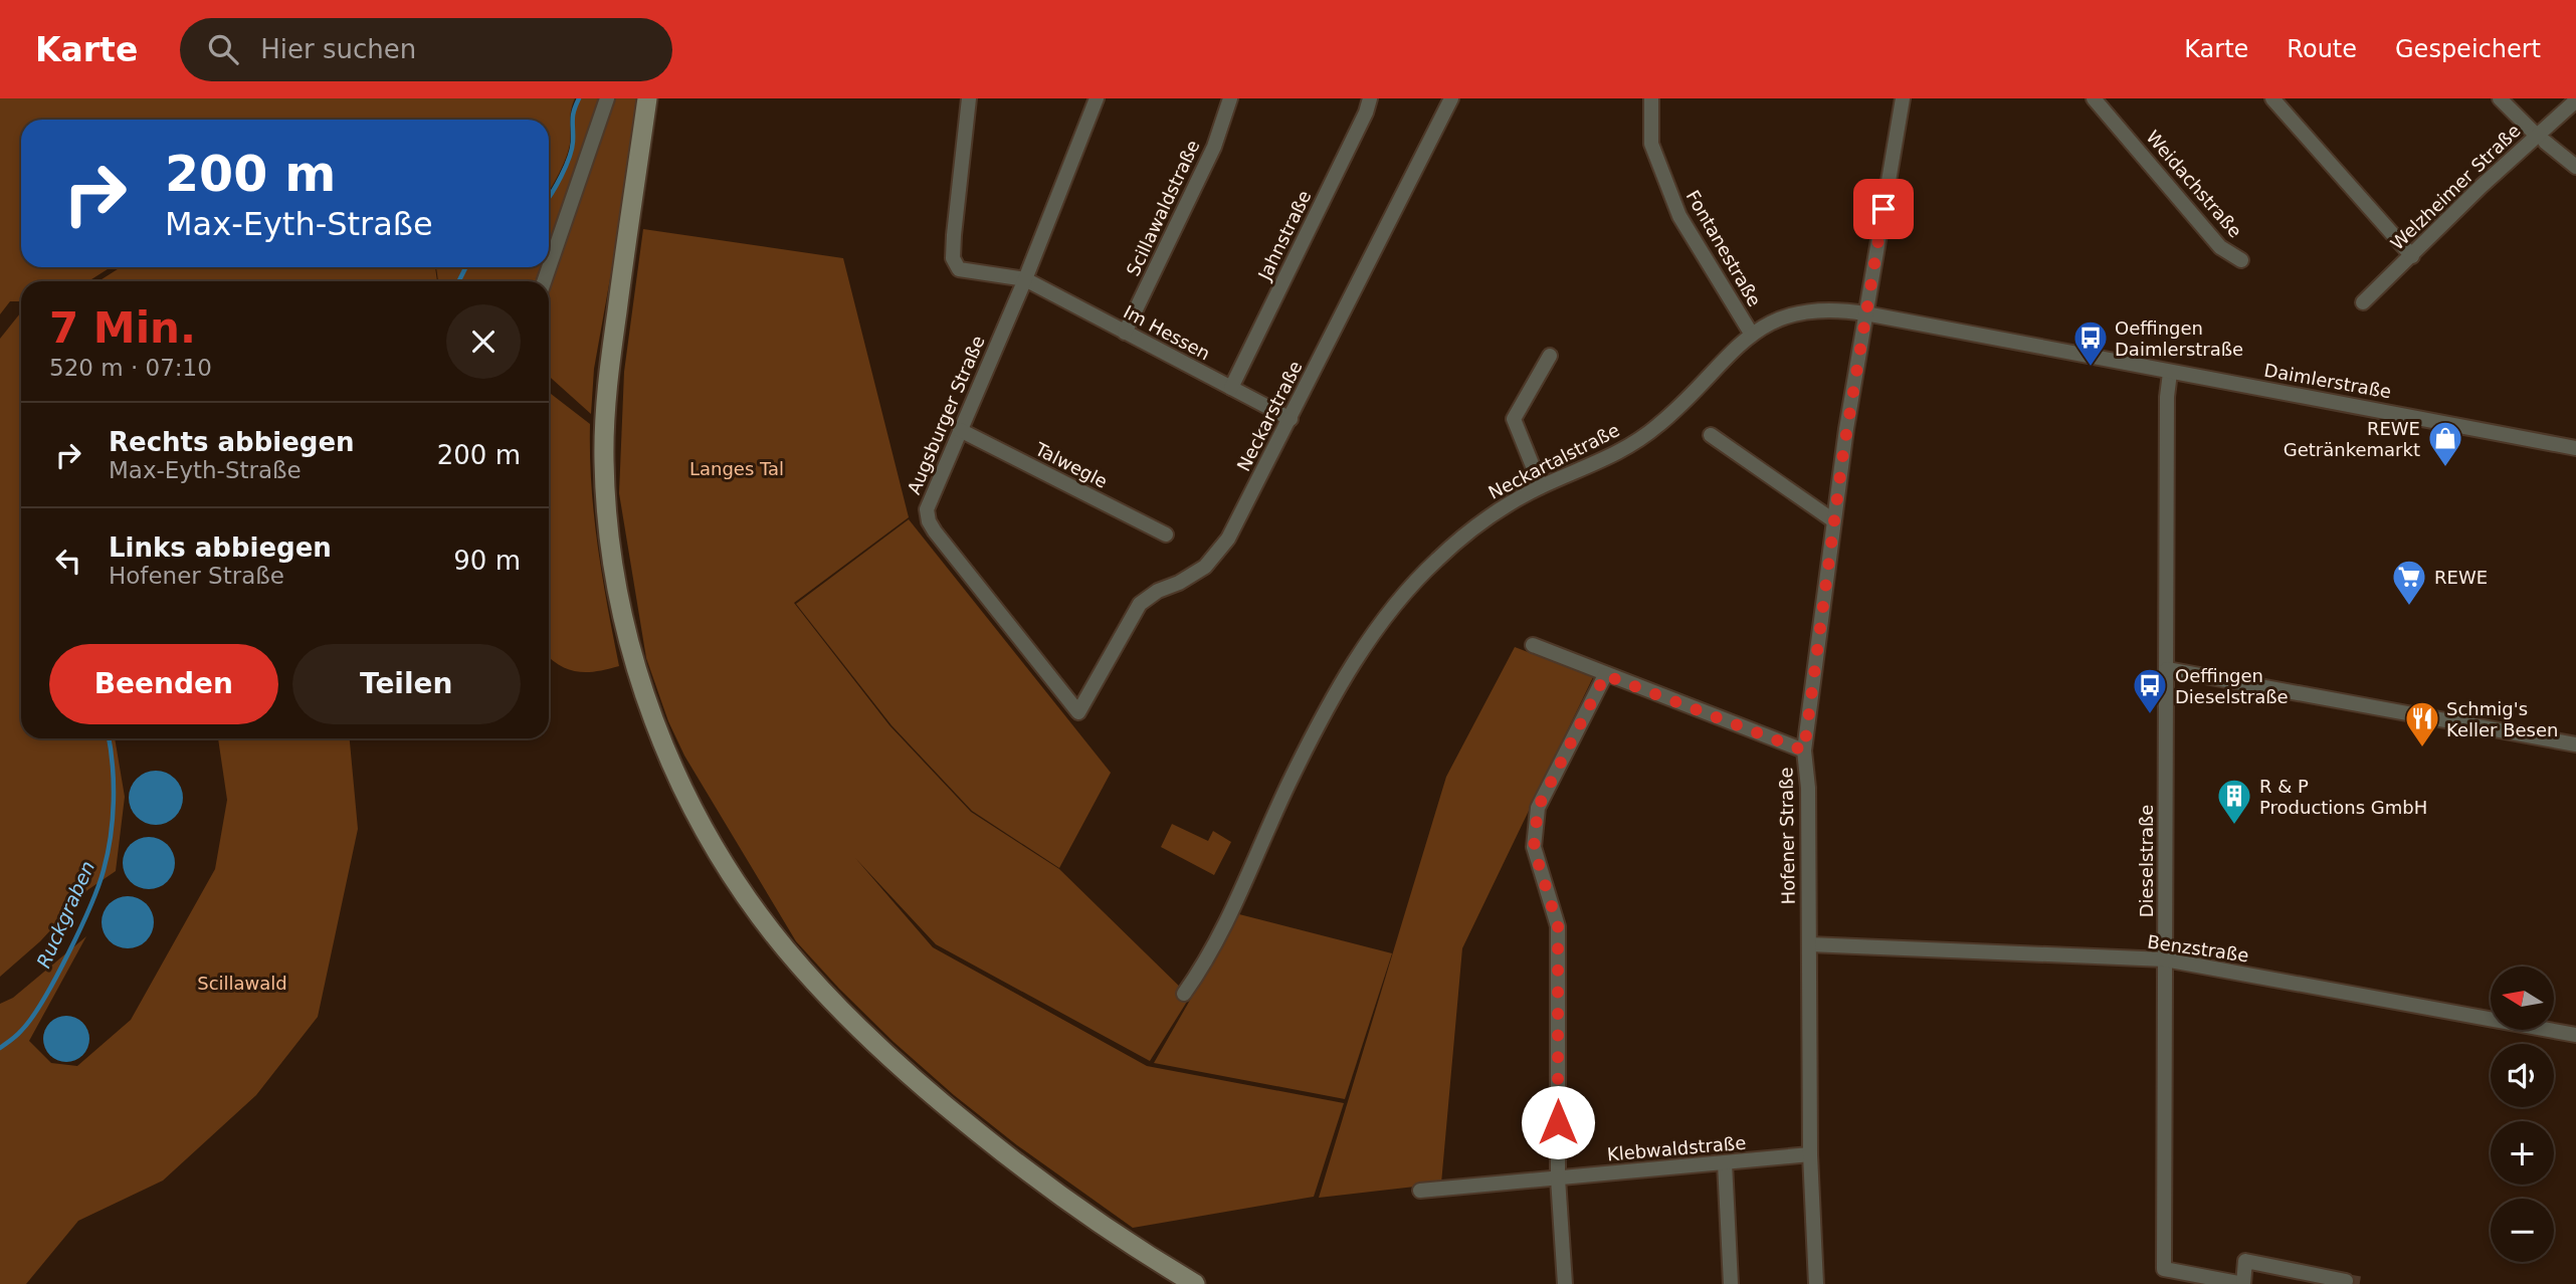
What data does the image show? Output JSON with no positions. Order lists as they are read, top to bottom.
{
  "streets": {
    "street": [
      "Weidachstraße",
      "Welzheimer Straße",
      "Scillawaldstraße",
      "Jahnstraße",
      "Fontanestraße",
      "Im Hessen",
      "Daimlerstraße",
      "Augsburger Straße",
      "Neckarstraße",
      "Neckartalstraße",
      "Talwegle",
      "Hofener Straße",
      "Dieselstraße",
      "Benzstraße",
      "Klebwaldstraße"
    ]
  },
  "crossings": [
    ["Scillawaldstraße", "Im Hessen"],
    ["Jahnstraße", "Im Hessen"],
    ["Fontanestraße", "Neckartalstraße"],
    ["Im Hessen", "Augsburger Straße"],
    ["Im Hessen", "Neckarstraße"],
    ["Daimlerstraße", "Neckartalstraße"],
    ["Daimlerstraße", "Hofener Straße"],
    ["Daimlerstraße", "Dieselstraße"],
    ["Augsburger Straße", "Neckarstraße"],
    ["Augsburger Straße", "Talwegle"],
    ["Neckartalstraße", "Hofener Straße"],
    ["Hofener Straße", "Benzstraße"],
    ["Hofener Straße", "Klebwaldstraße"],
    ["Dieselstraße", "Benzstraße"]
  ],
  "water": ["Ruckgraben"],
  "parks": ["Langes Tal", "Scillawald"],
  "places": {
    "bus stop": ["Oeffingen Daimlerstraße", "Oeffingen Dieselstraße"],
    "shop": ["REWE Getränkemarkt"],
    "supermarket": ["REWE"],
    "restaurant": ["Schmig's Keller Besen"],
    "building": ["R & P Productions GmbH"]
  },
  "north": "left",
  "page": {
    "header": "Karte",
    "search": "Hier suchen",
    "nav": ["Karte", "Route", "Gespeichert"],
    "turn": ["200 m", "Max-Eyth-Straße"],
    "heading": ["7 Min.", "520 m · 07:10"],
    "list": [
      {
        "name": "Rechts abbiegen",
        "note": "Max-Eyth-Straße",
        "value": "200 m"
      },
      {
        "name": "Links abbiegen",
        "note": "Hofener Straße",
        "value": "90 m"
      }
    ],
    "buttons": ["Beenden", "Teilen"],
    "map_buttons": ["+", "−"]
  }
}
